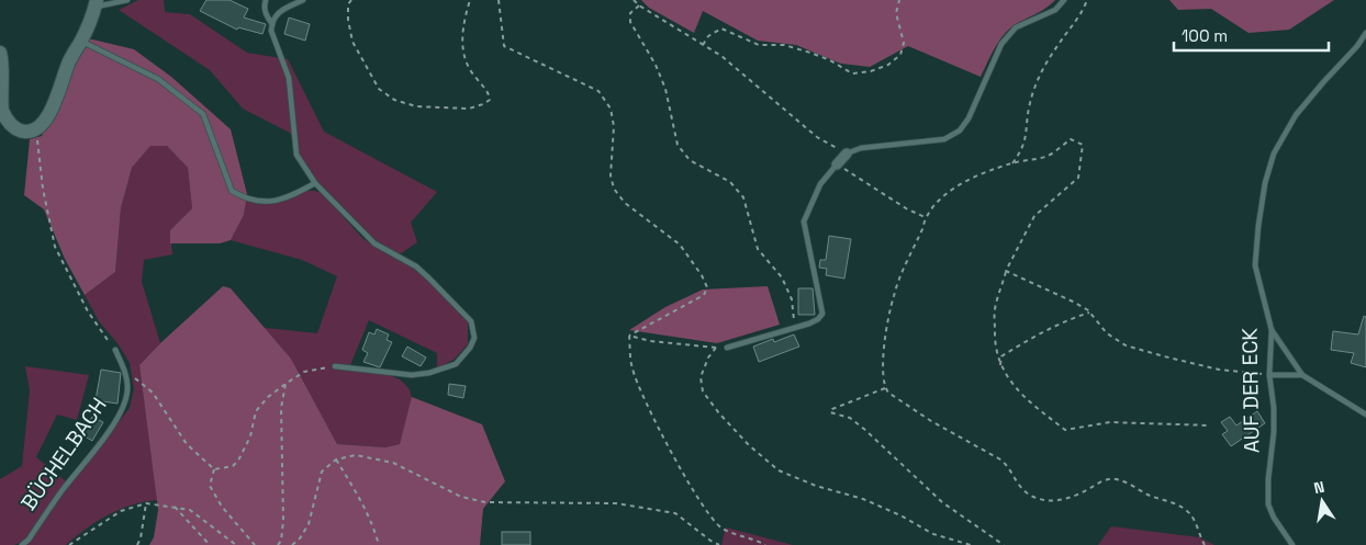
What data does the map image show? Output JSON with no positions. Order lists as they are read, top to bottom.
{
  "streets": {
    "lane": ["AUF DER ECK", "BÜCHELBACH"]
  },
  "scale_bar": "100 m",
  "north": "top"
}
